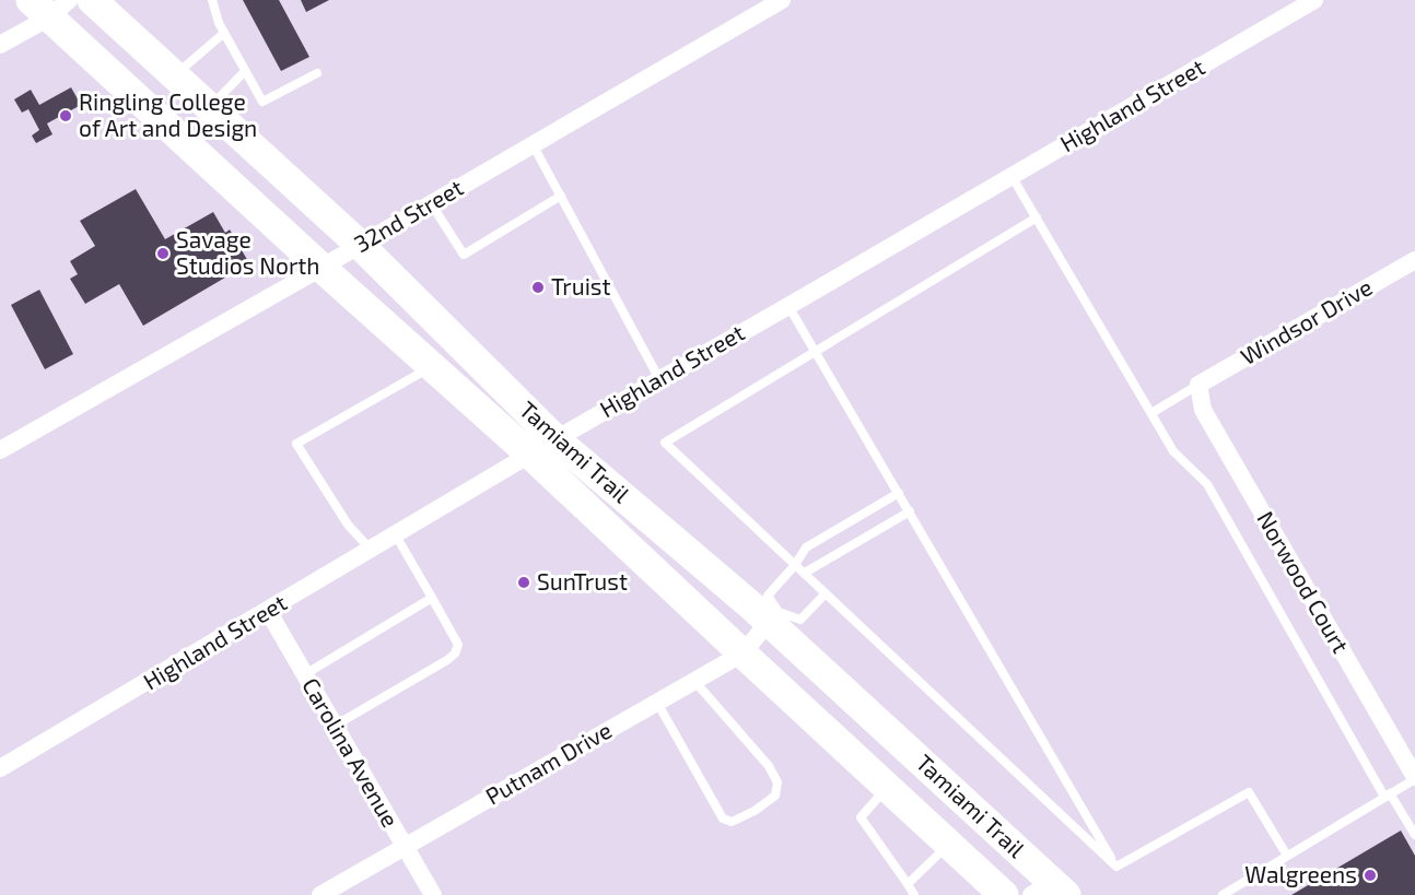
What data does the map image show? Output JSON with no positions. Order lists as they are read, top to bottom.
{
  "streets": {
    "main road": ["Tamiami Trail"],
    "street": [
      "Highland Street",
      "32nd Street",
      "Windsor Drive",
      "Norwood Court",
      "Carolina Avenue",
      "Putnam Drive"
    ]
  },
  "crossings": [
    ["Highland Street", "Tamiami Trail"],
    ["Highland Street", "Carolina Avenue"],
    ["32nd Street", "Tamiami Trail"],
    ["Windsor Drive", "Norwood Court"],
    ["Tamiami Trail", "Putnam Drive"],
    ["Carolina Avenue", "Putnam Drive"]
  ],
  "places": [
    "Ringling College of Art and Design",
    "Savage Studios North",
    "Truist",
    "SunTrust",
    "Walgreens"
  ]
}
